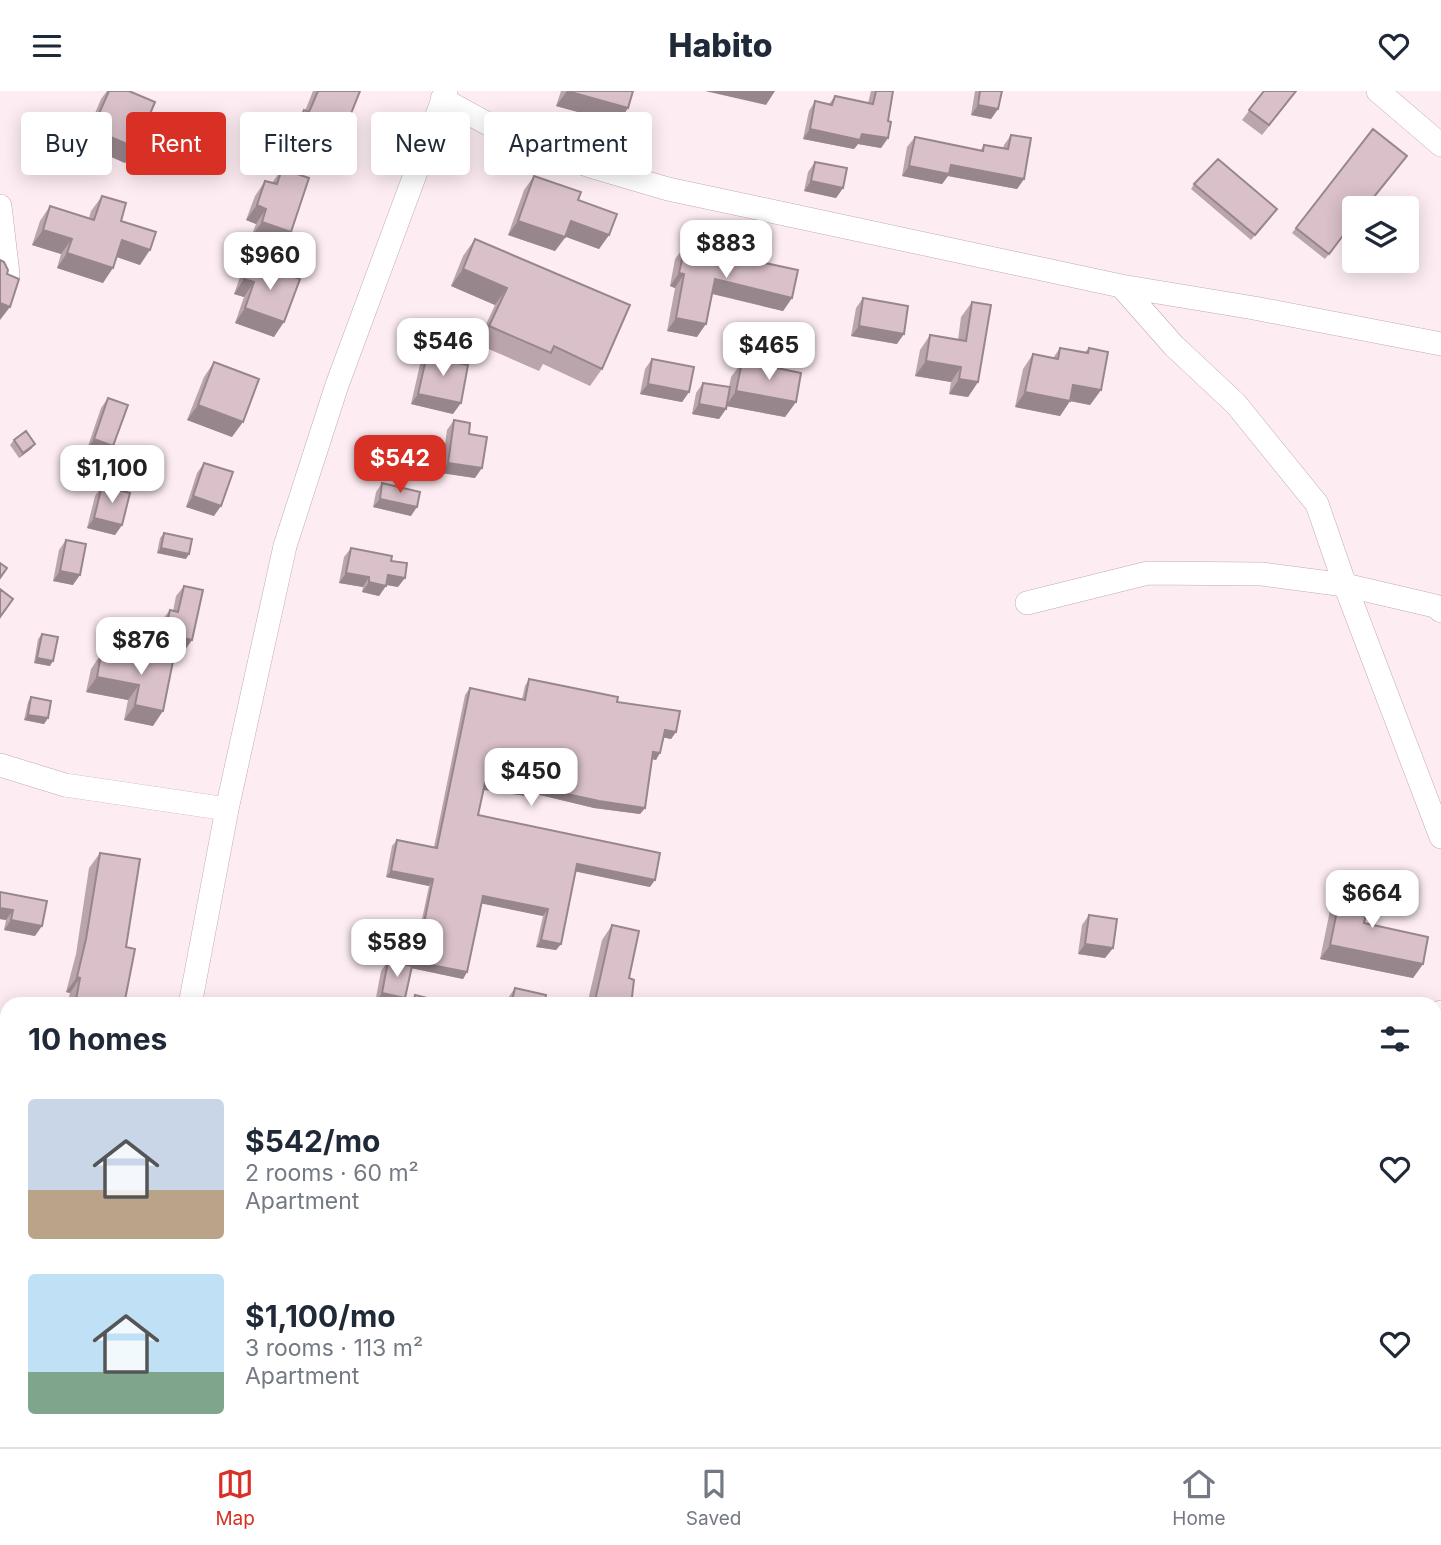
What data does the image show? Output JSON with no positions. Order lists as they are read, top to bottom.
{
  "page": {
    "header": "Habito",
    "chip": [
      "Buy",
      "Rent",
      "Filters",
      "New",
      "Apartment"
    ],
    "price": [
      "$883",
      "$960",
      "$546",
      "$465",
      "$542",
      "$1,100",
      "$876",
      "$450",
      "$664",
      "$589"
    ],
    "heading": "10 homes",
    "list": [
      {
        "name": "$542/mo",
        "note": "2 rooms · 60 m² · Apartment"
      },
      {
        "name": "$1,100/mo",
        "note": "3 rooms · 113 m² · Apartment"
      }
    ],
    "tabs": ["Map", "Saved", "Home"]
  }
}
